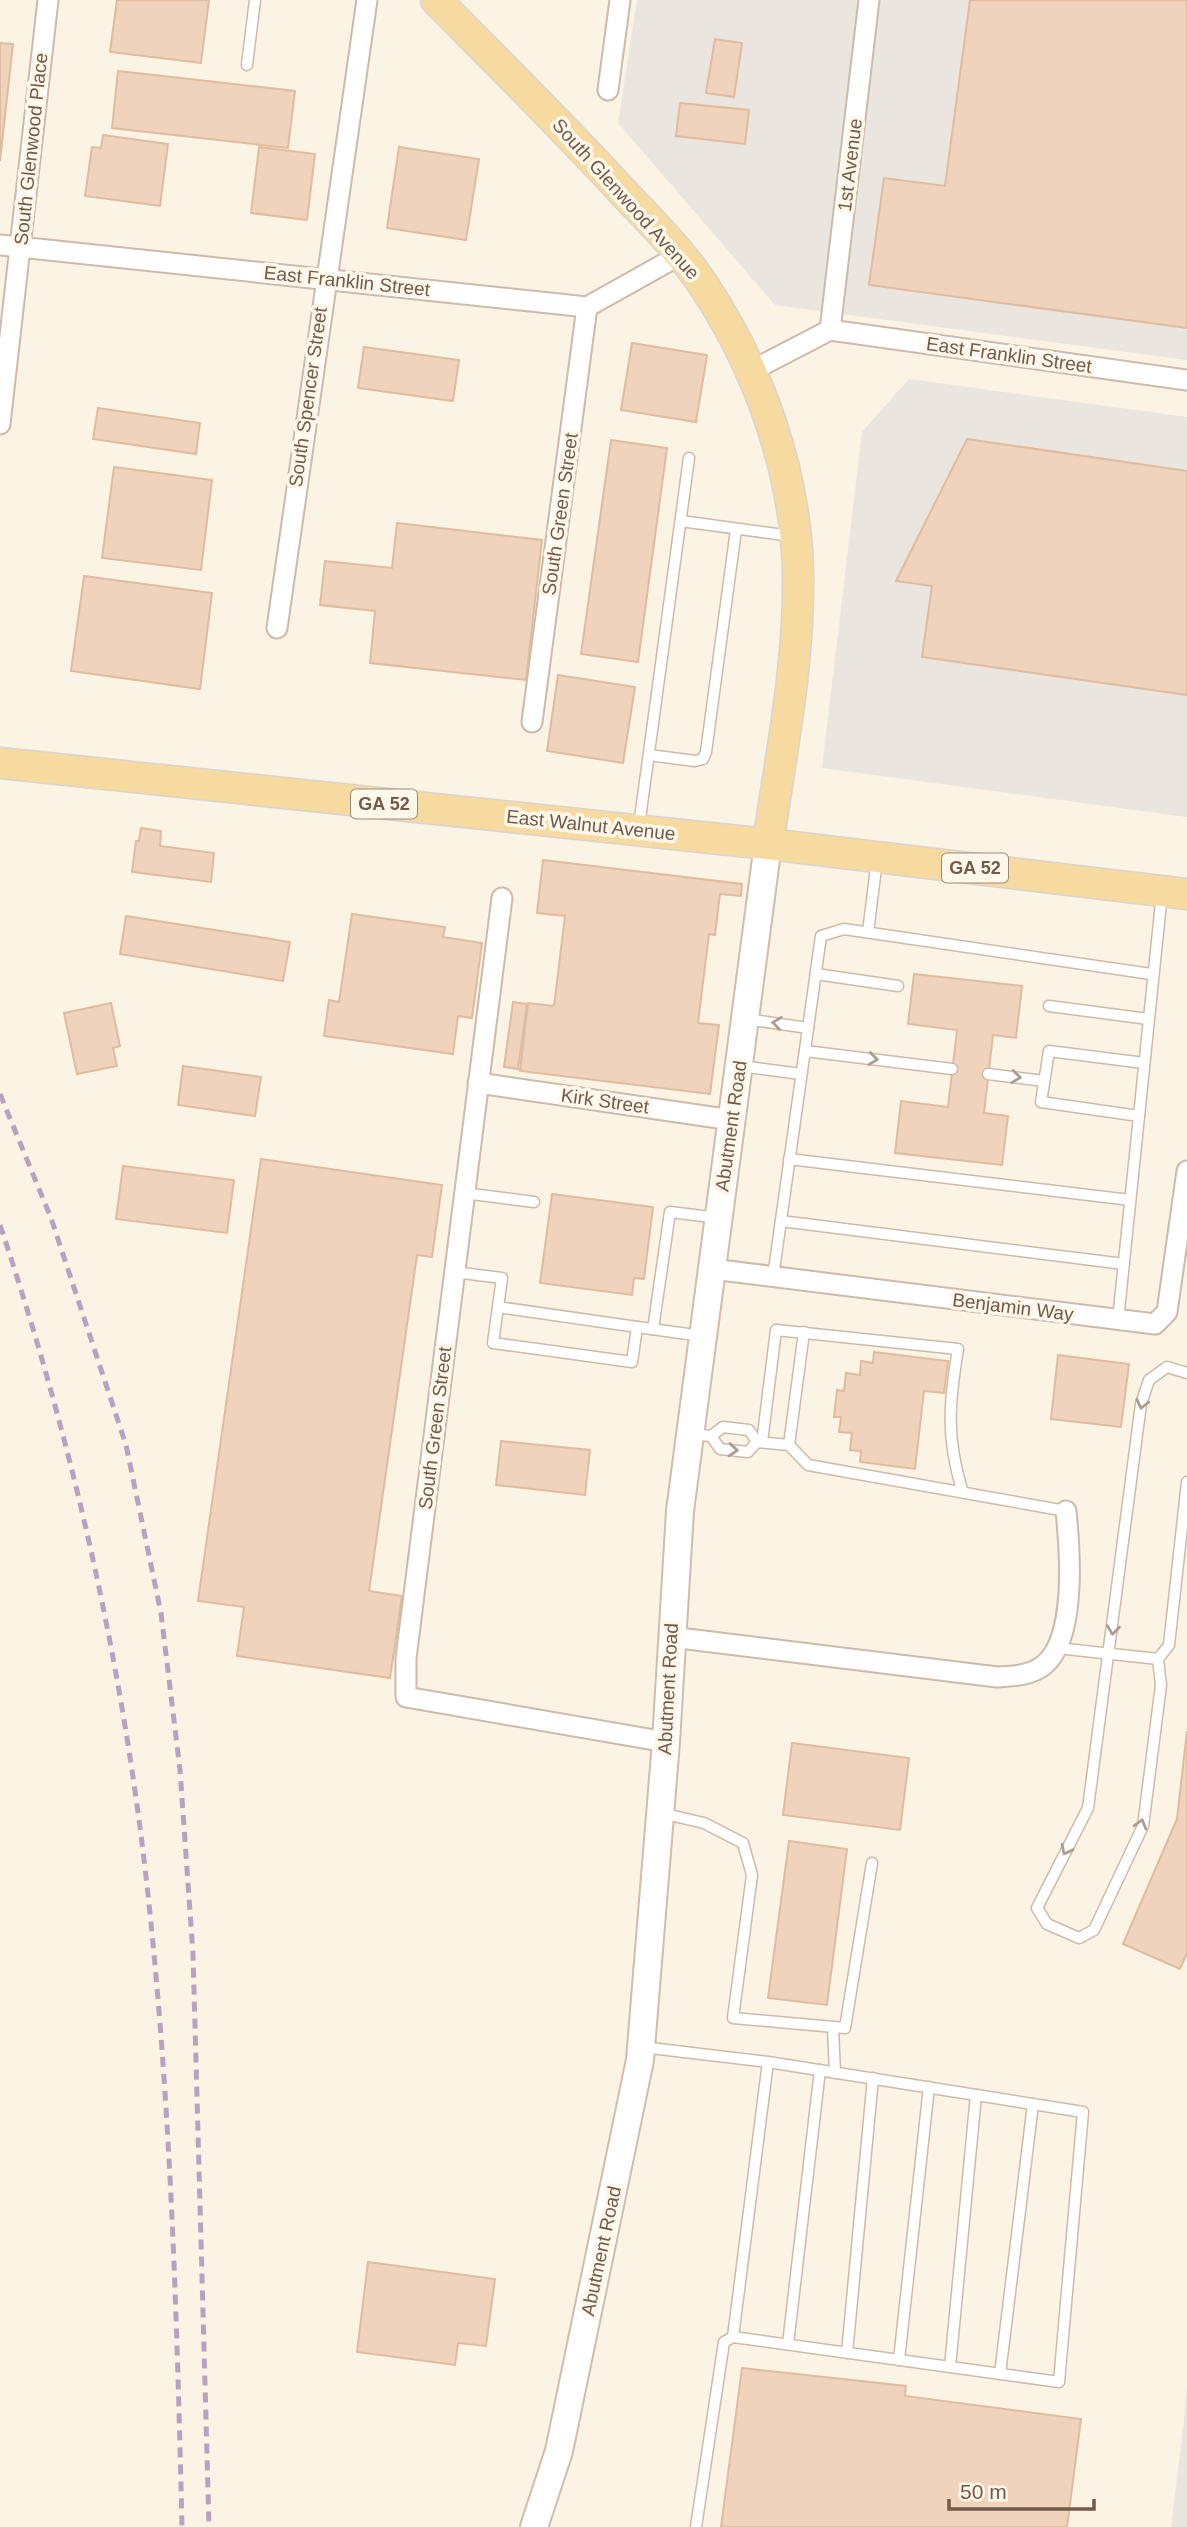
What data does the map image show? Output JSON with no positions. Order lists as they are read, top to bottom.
{
  "streets": {
    "main road": [
      "South Glenwood Avenue",
      "GA 52",
      "East Walnut Avenue",
      "Abutment Road"
    ],
    "street": [
      "South Glenwood Place",
      "1st Avenue",
      "East Franklin Street",
      "South Spencer Street",
      "South Green Street",
      "Kirk Street",
      "Benjamin Way"
    ]
  },
  "crossings": [
    ["South Glenwood Place", "East Franklin Street"],
    ["1st Avenue", "East Franklin Street"],
    ["South Glenwood Avenue", "East Walnut Avenue"],
    ["South Glenwood Avenue", "Abutment Road"],
    ["East Franklin Street", "South Spencer Street"],
    ["East Franklin Street", "South Green Street"],
    ["South Green Street", "Kirk Street"],
    ["South Green Street", "Abutment Road"],
    ["East Walnut Avenue", "Abutment Road"],
    ["Kirk Street", "Abutment Road"],
    ["Abutment Road", "Benjamin Way"]
  ],
  "scale_bar": "50 m"
}
